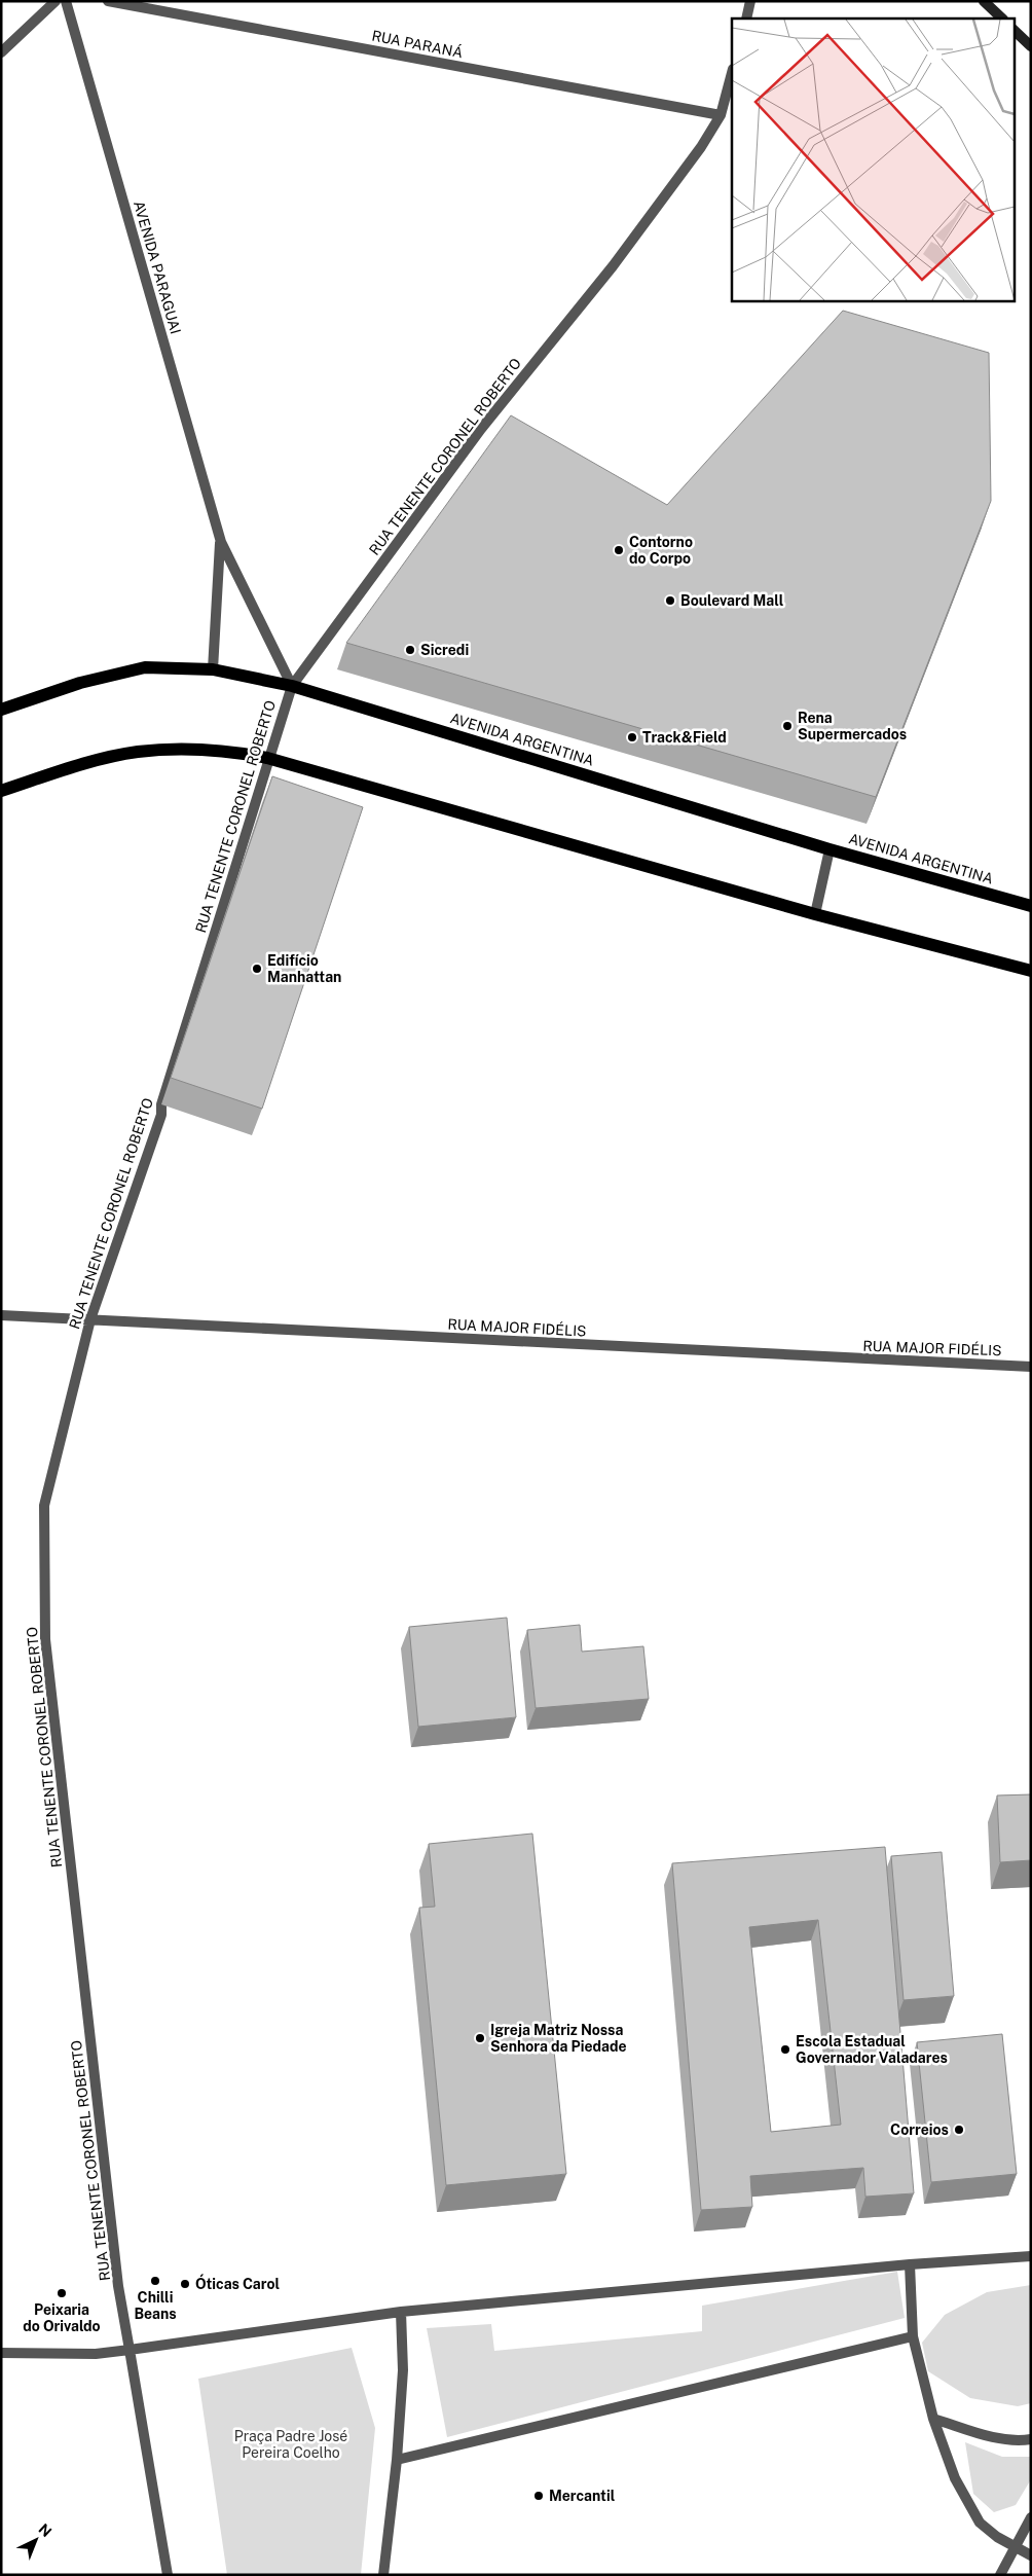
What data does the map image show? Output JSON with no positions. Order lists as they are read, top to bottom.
{
  "streets": {
    "main road": ["AVENIDA ARGENTINA"],
    "street": [
      "RUA PARANÁ",
      "AVENIDA PARAGUAI",
      "RUA TENENTE CORONEL ROBERTO",
      "RUA MAJOR FIDÉLIS"
    ]
  },
  "crossings": [
    ["RUA PARANÁ", "RUA TENENTE CORONEL ROBERTO"],
    ["AVENIDA PARAGUAI", "RUA TENENTE CORONEL ROBERTO"],
    ["AVENIDA PARAGUAI", "AVENIDA ARGENTINA"],
    ["RUA TENENTE CORONEL ROBERTO", "AVENIDA ARGENTINA"],
    ["RUA TENENTE CORONEL ROBERTO", "RUA MAJOR FIDÉLIS"]
  ],
  "parks": ["Praça Padre José Pereira Coelho"],
  "places": [
    "Contorno do Corpo",
    "Boulevard Mall",
    "Sicredi",
    "Rena Supermercados",
    "Track&Field",
    "Edifício Manhattan",
    "Igreja Matriz Nossa Senhora da Piedade",
    "Escola Estadual Governador Valadares",
    "Correios",
    "Chilli Beans",
    "Óticas Carol",
    "Peixaria do Orivaldo",
    "Mercantil"
  ],
  "north": "top right"
}
